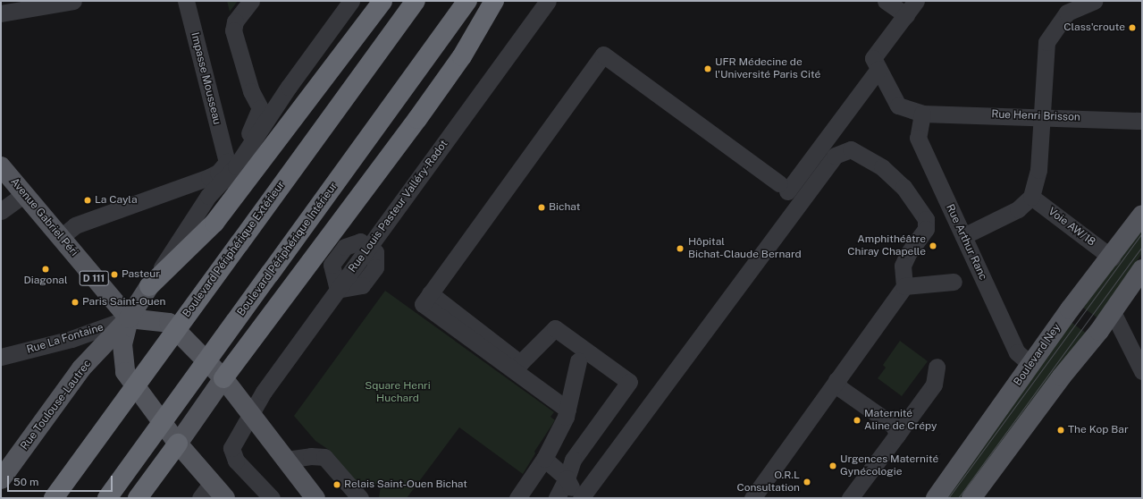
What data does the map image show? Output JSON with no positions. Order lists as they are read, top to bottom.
{
  "streets": {
    "highway": ["Boulevard Périphérique Extérieur", "Boulevard Périphérique Intérieur"],
    "main road": [
      "Avenue Gabriel Péri",
      "D 111",
      "Boulevard Ney",
      "Rue Toulouse-Lautrec"
    ],
    "street": [
      "Impasse Mousseau",
      "Rue Henri Brisson",
      "Rue Louis Pasteur Valléry-Radot",
      "Voie AW/18",
      "Rue Arthur Ranc",
      "Rue La Fontaine"
    ]
  },
  "crossings": [
    ["Rue Henri Brisson", "Rue Arthur Ranc"],
    ["Avenue Gabriel Péri", "Rue La Fontaine"],
    ["Avenue Gabriel Péri", "Rue Toulouse-Lautrec"],
    ["Voie AW/18", "Boulevard Ney"],
    ["Rue Arthur Ranc", "Boulevard Ney"],
    ["Rue La Fontaine", "Rue Toulouse-Lautrec"]
  ],
  "parks": ["Square Henri Huchard"],
  "places": [
    "Class'croute",
    "UFR Médecine de l'Université Paris Cité",
    "La Cayla",
    "Bichat",
    "Amphithéâtre Chiray Chapelle",
    "Hôpital Bichat-Claude Bernard",
    "Diagonal",
    "Pasteur",
    "Paris Saint-Ouen",
    "Maternité Aline de Crépy",
    "The Kop Bar",
    "Urgences Maternité Gynécologie",
    "O.R.L Consultation",
    "Relais Saint-Ouen Bichat"
  ],
  "scale_bar": "50 m"
}
